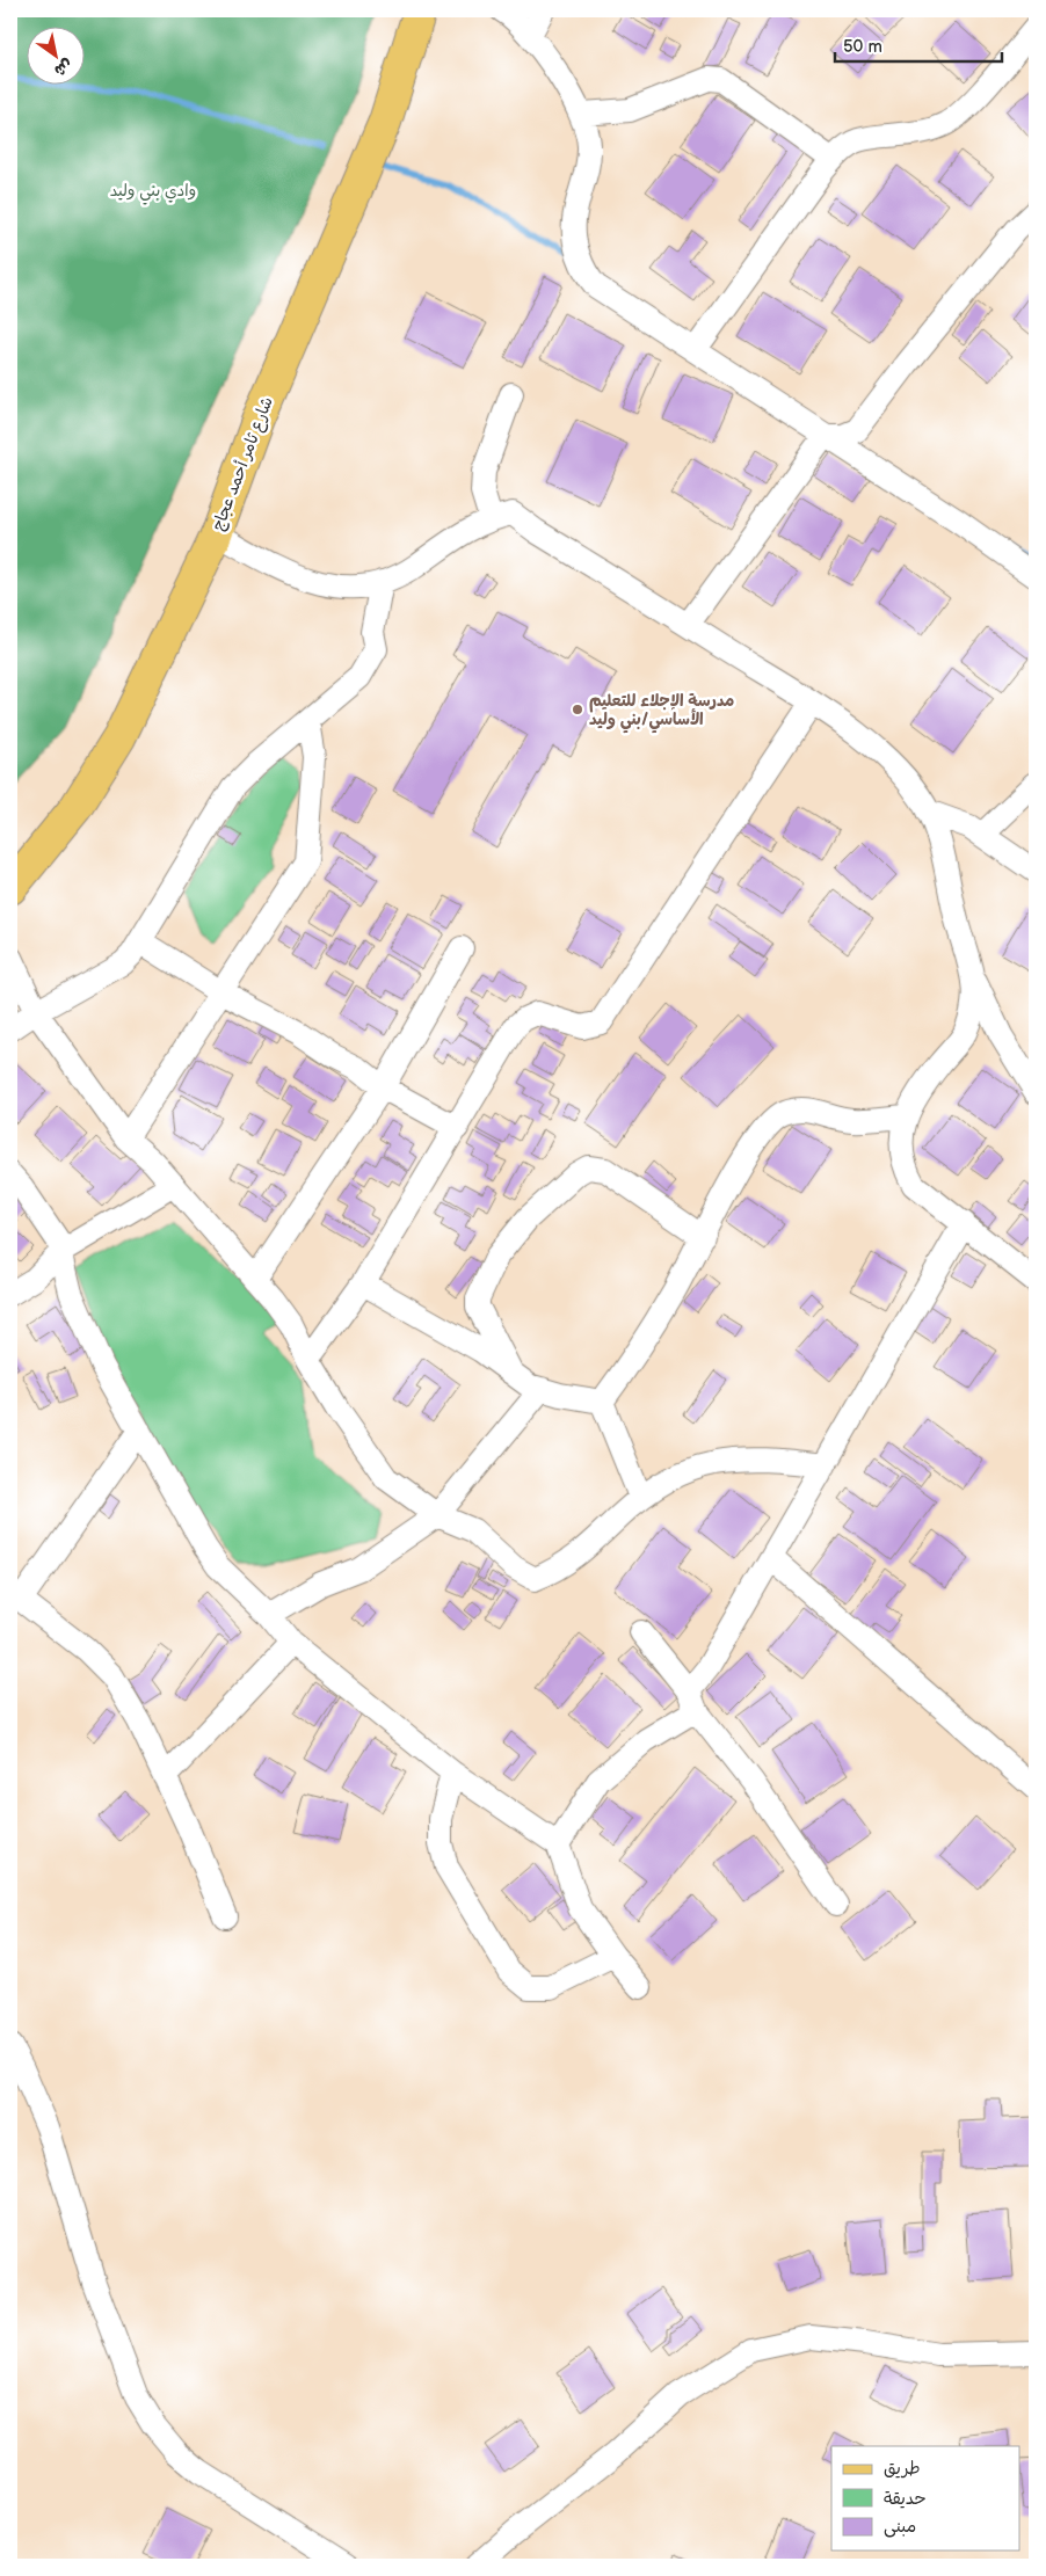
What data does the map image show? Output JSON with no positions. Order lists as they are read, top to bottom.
{
  "streets": {
    "main road": ["شارع ثامر أحمد عجاج"]
  },
  "parks": ["وادي بني وليد"],
  "places": ["مدرسة الإجلاء للتعليم الأساسي/بني وليد"],
  "legend": ["طريق", "حديقة", "مبنى"],
  "scale_bar": "50 m",
  "north": "bottom right"
}
